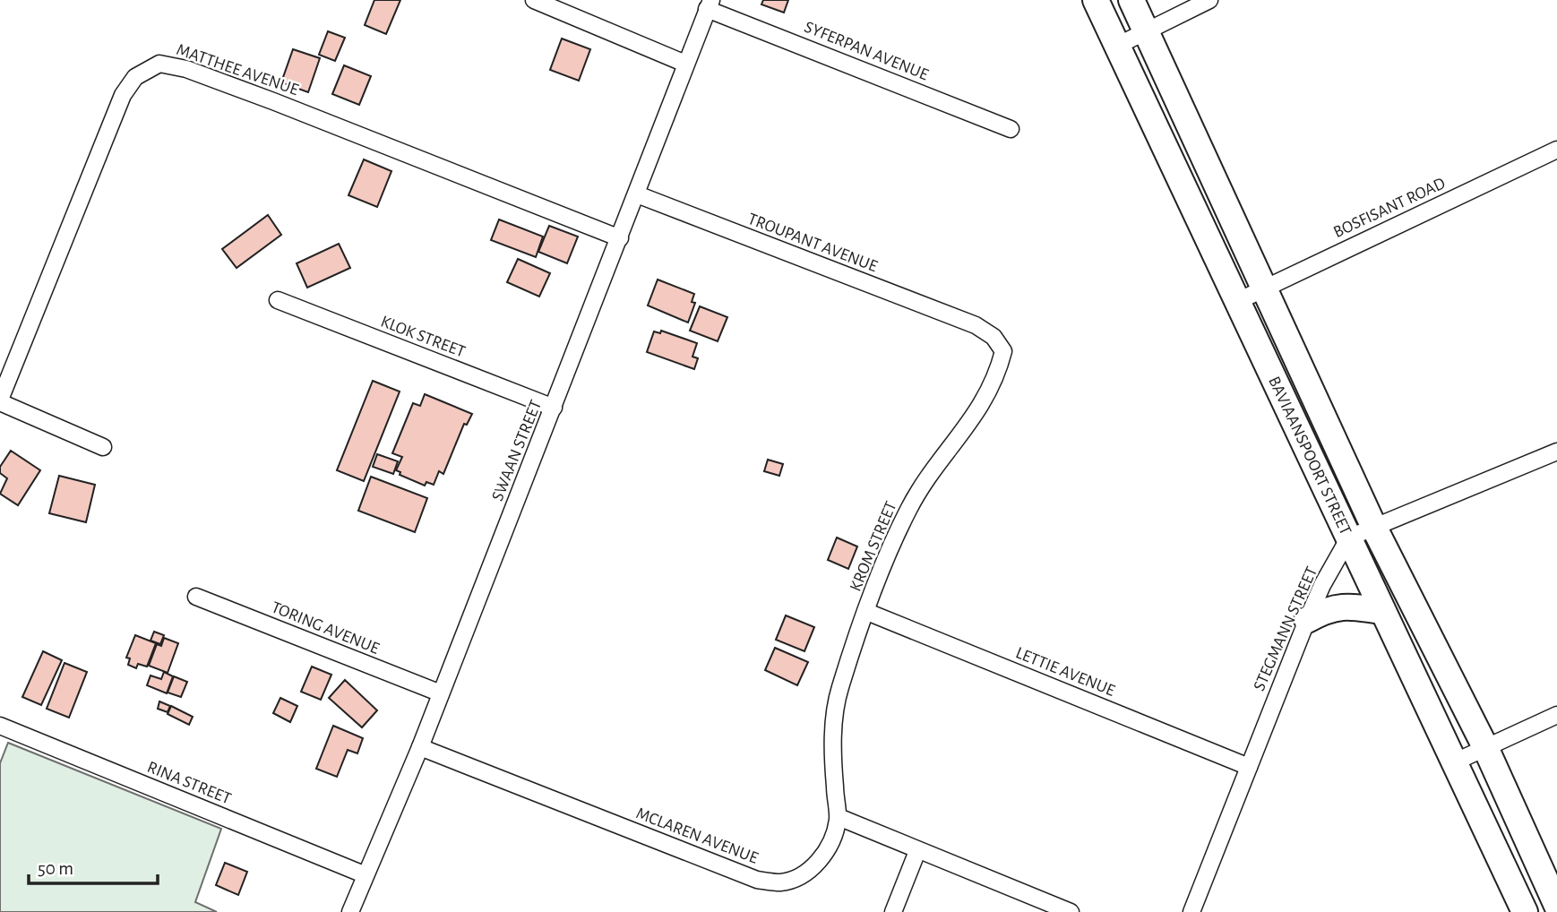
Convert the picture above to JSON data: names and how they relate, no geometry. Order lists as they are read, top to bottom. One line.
{"streets":{"main road":["BAVIAANSPOORT STREET"],"street":["SYFERPAN AVENUE","MATTHEE AVENUE","BOSFISANT ROAD","TROUPANT AVENUE","KLOK STREET","SWAAN STREET","KROM STREET","TORING AVENUE","STEGMANN STREET","LETTIE AVENUE","RINA STREET","MCLAREN AVENUE"]},"crossings":[["SYFERPAN AVENUE","SWAAN STREET"],["MATTHEE AVENUE","SWAAN STREET"],["BOSFISANT ROAD","BAVIAANSPOORT STREET"],["TROUPANT AVENUE","SWAAN STREET"],["TROUPANT AVENUE","KROM STREET"],["KLOK STREET","SWAAN STREET"],["SWAAN STREET","TORING AVENUE"],["SWAAN STREET","RINA STREET"],["SWAAN STREET","MCLAREN AVENUE"],["BAVIAANSPOORT STREET","STEGMANN STREET"],["KROM STREET","LETTIE AVENUE"],["KROM STREET","MCLAREN AVENUE"],["STEGMANN STREET","LETTIE AVENUE"]],"scale_bar":"50 m"}
